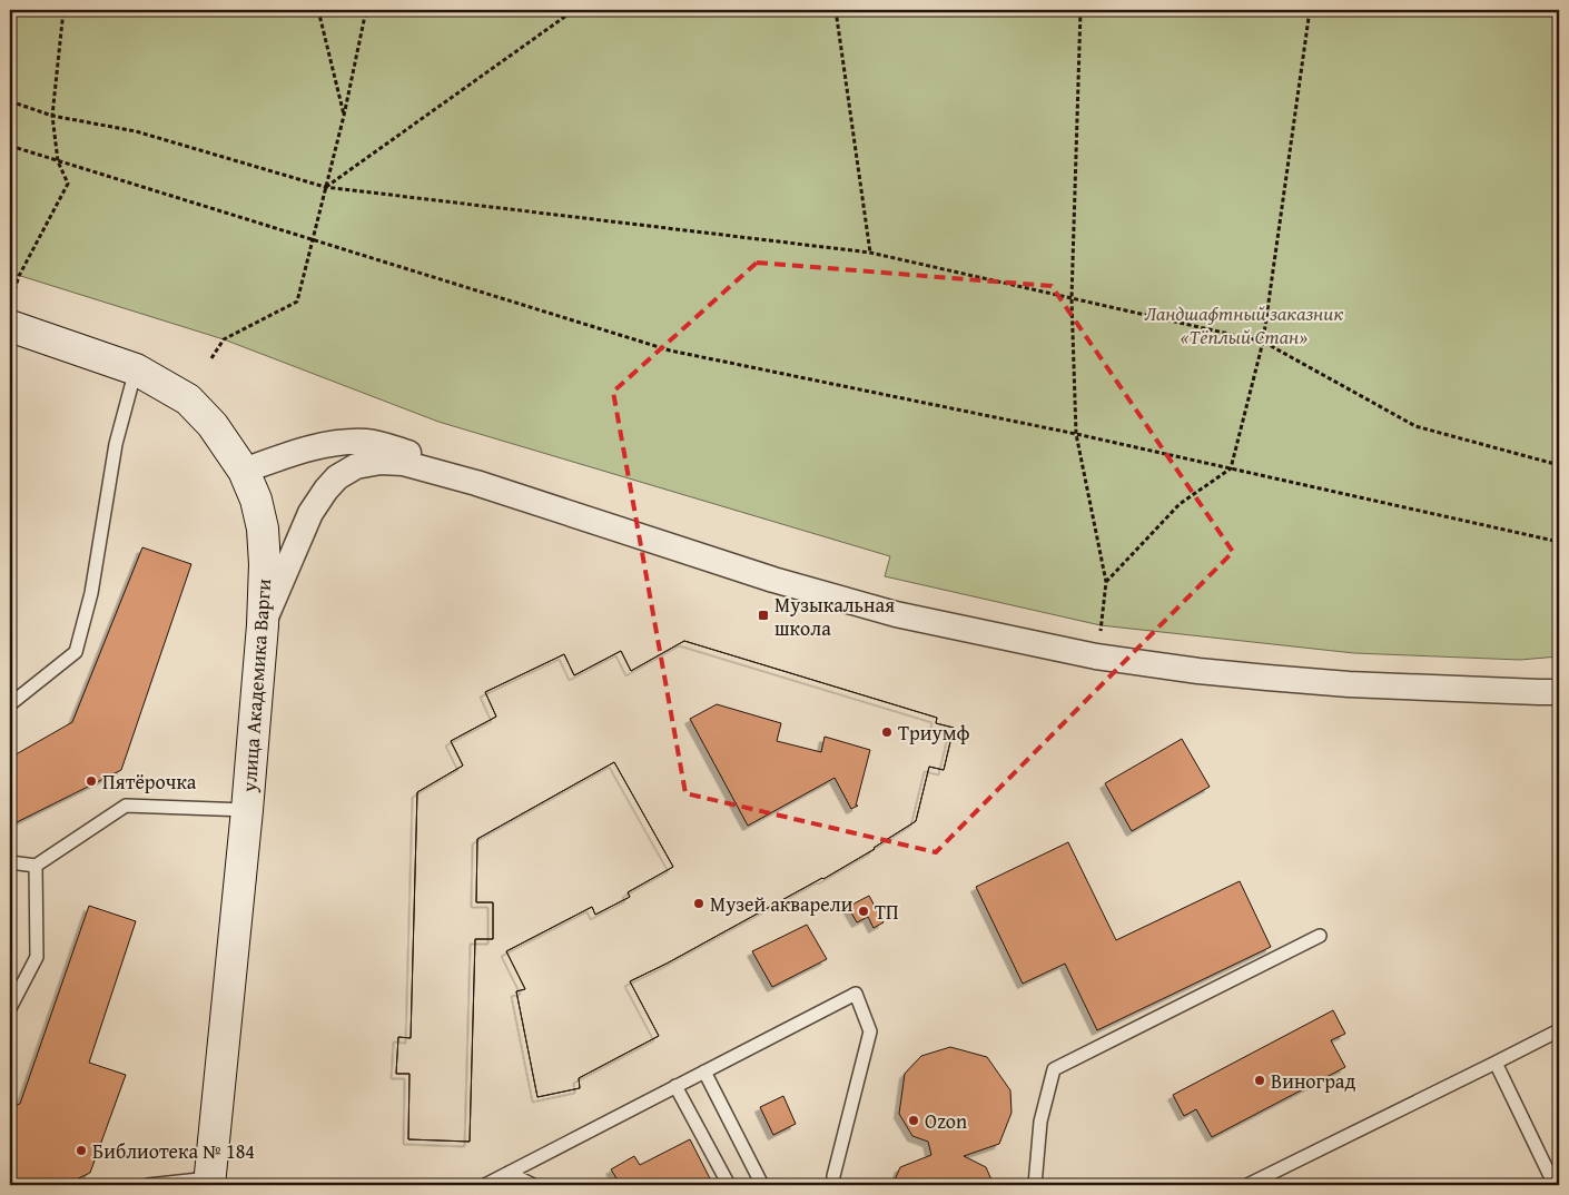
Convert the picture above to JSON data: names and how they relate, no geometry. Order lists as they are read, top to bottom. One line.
{"streets":{"street":["улица Академика Варги"]},"parks":["Ландшафтный заказник «Тёплый Стан»"],"places":{"transit":["Музыкальная школа"],"other":["Триумф","Пятёрочка","Музей акварели","ТП","Виноград","Ozon","Библиотека № 184"]}}
